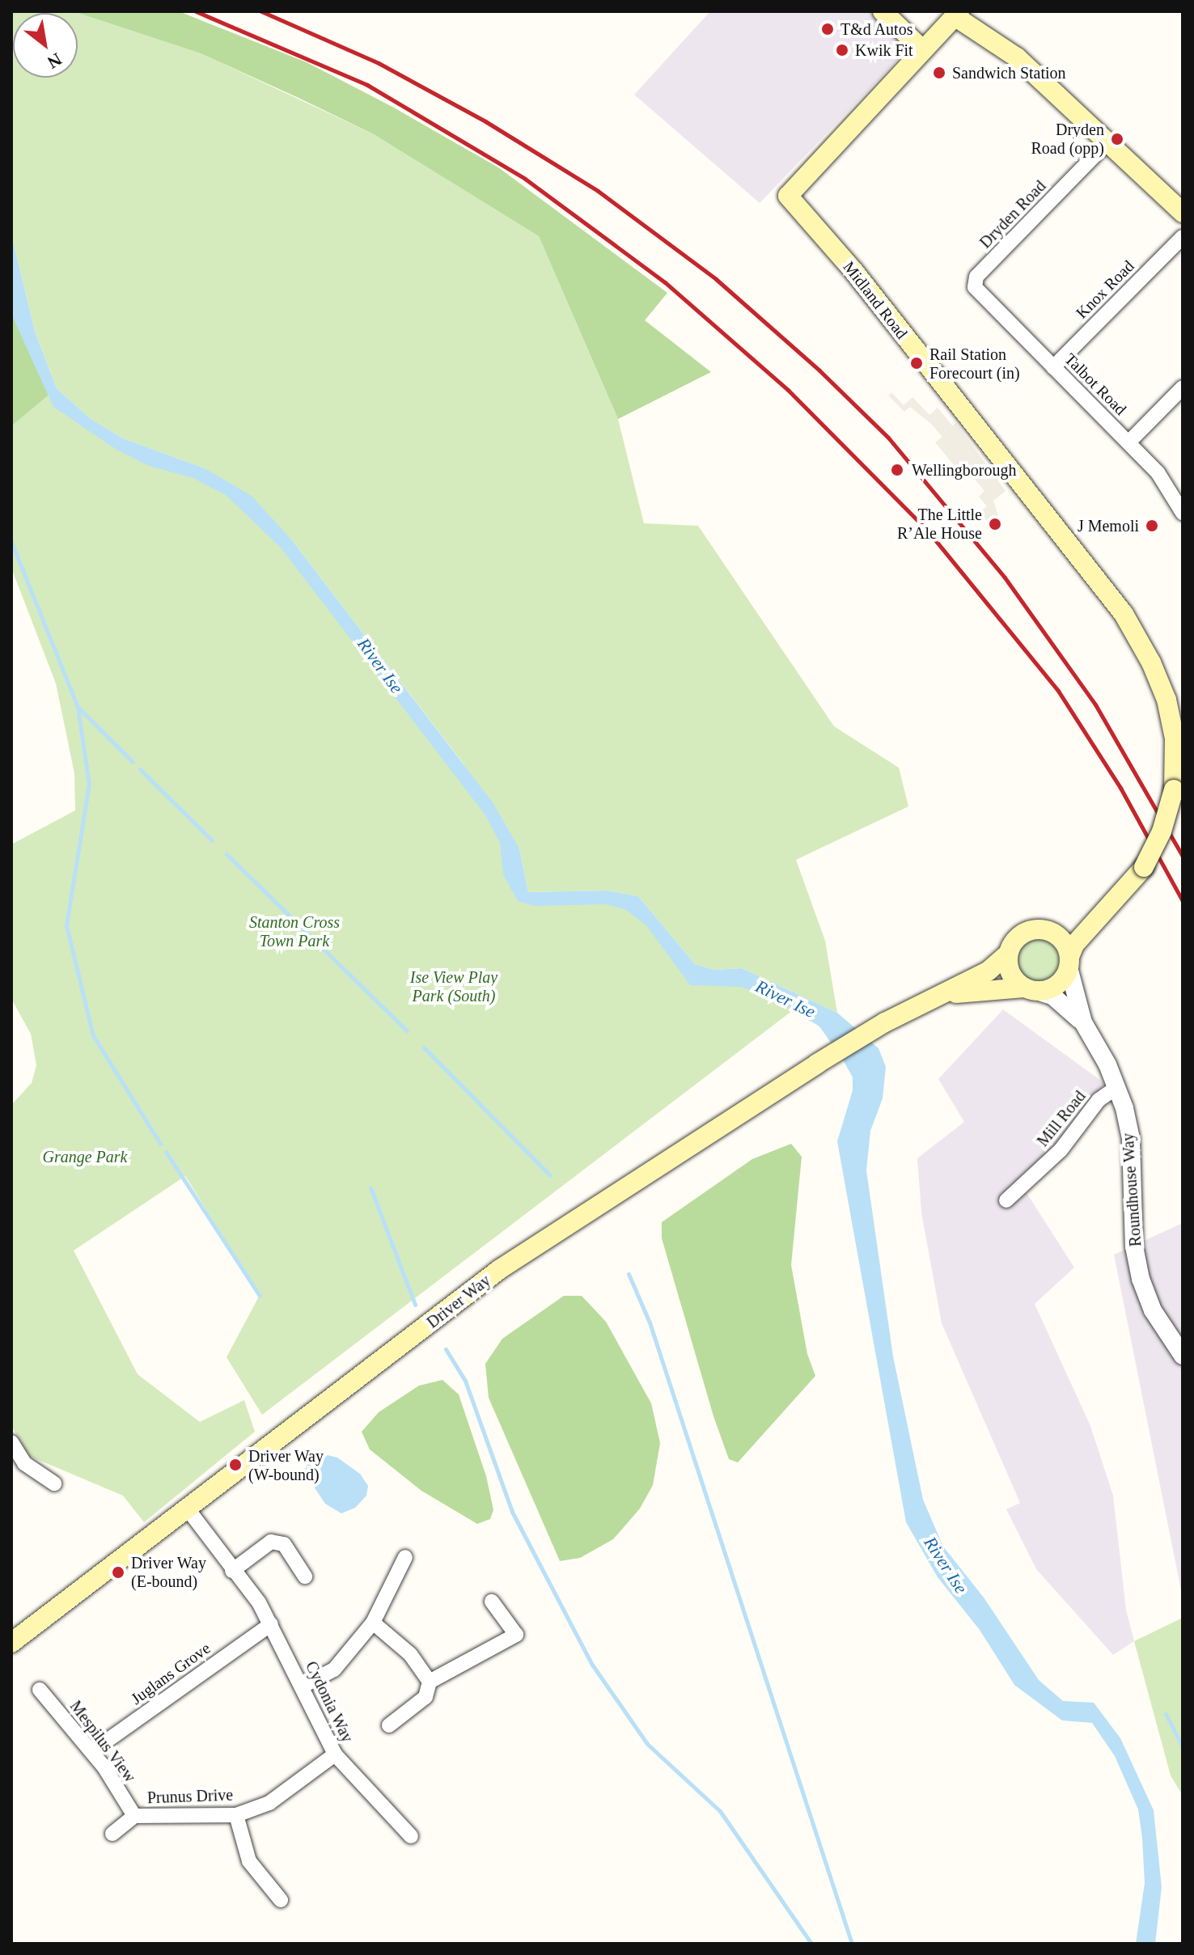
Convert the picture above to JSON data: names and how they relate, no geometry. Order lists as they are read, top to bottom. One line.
{"streets":{"main road":["Midland Road","Driver Way"],"street":["Dryden Road","Knox Road","Talbot Road","Mill Road","Roundhouse Way","Juglans Grove","Cydonia Way","Mespilus View","Prunus Drive"]},"crossings":[["Dryden Road","Talbot Road"],["Knox Road","Talbot Road"],["Midland Road","Roundhouse Way"],["Midland Road","Driver Way"],["Mill Road","Roundhouse Way"],["Roundhouse Way","Driver Way"],["Driver Way","Cydonia Way"],["Juglans Grove","Cydonia Way"],["Juglans Grove","Mespilus View"],["Cydonia Way","Prunus Drive"],["Mespilus View","Prunus Drive"]],"water":["River Ise"],"parks":["Stanton Cross Town Park","Ise View Play Park (South)","Grange Park"],"places":["T&d Autos","Kwik Fit","Sandwich Station","Dryden Road (opp)","Rail Station Forecourt (in)","Wellingborough","The Little R’Ale House","J Memoli","Driver Way (W-bound)","Driver Way (E-bound)"],"north":"bottom right"}
